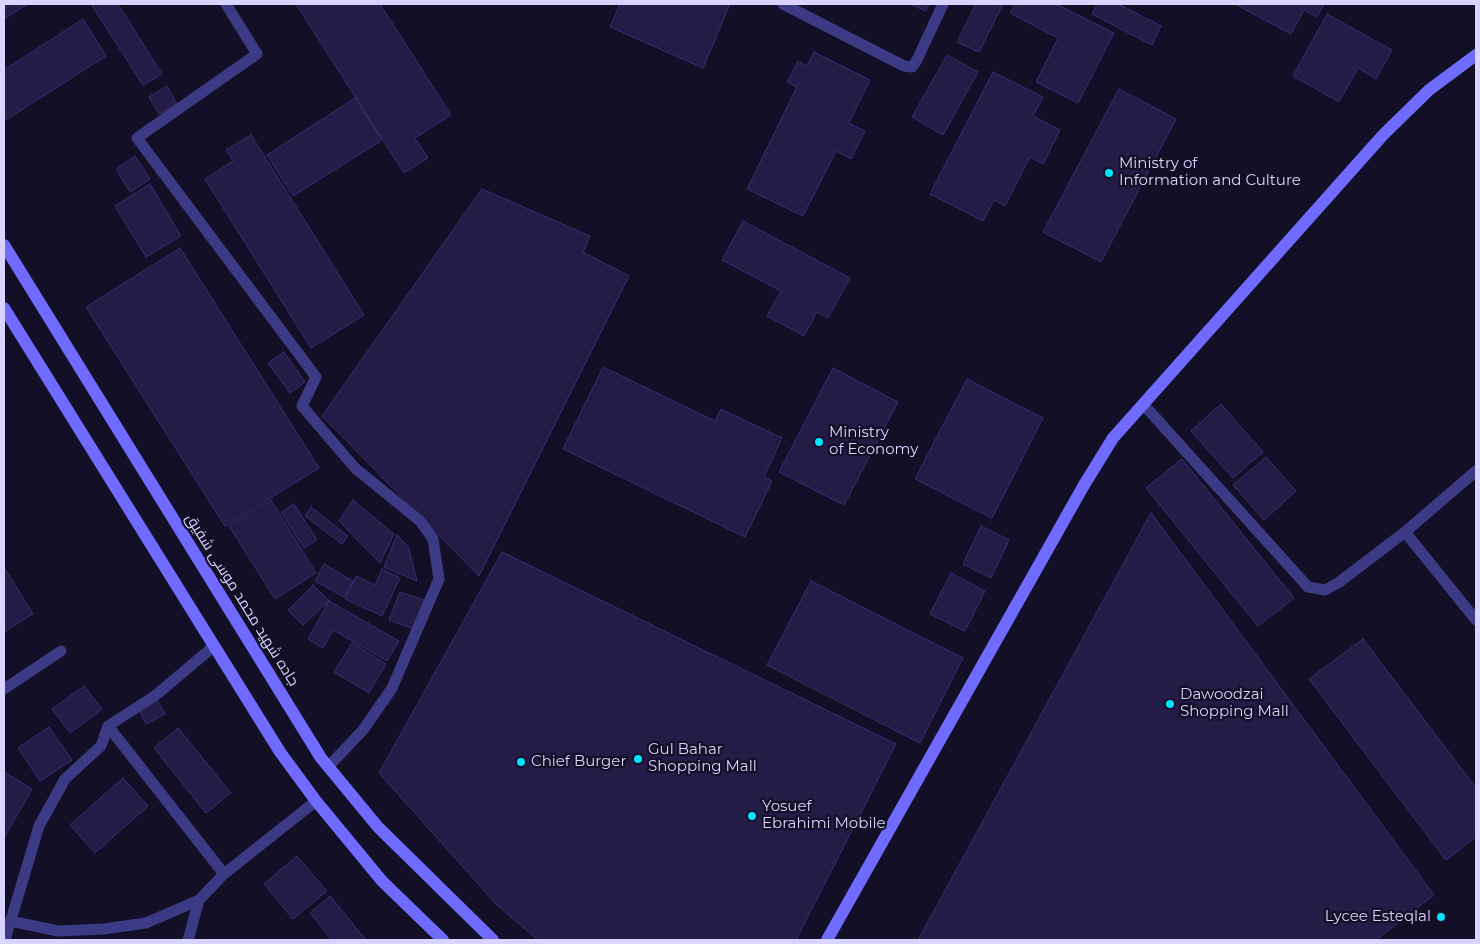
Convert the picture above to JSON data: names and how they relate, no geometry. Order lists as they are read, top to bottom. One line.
{"streets":{"main road":["جاده شهید محمد موسی شفیق"]},"places":["Ministry of Information and Culture","Ministry of Economy","Dawoodzai Shopping Mall","Gul Bahar Shopping Mall","Chief Burger","Yosuef Ebrahimi Mobile","Lycee Esteqlal"]}
